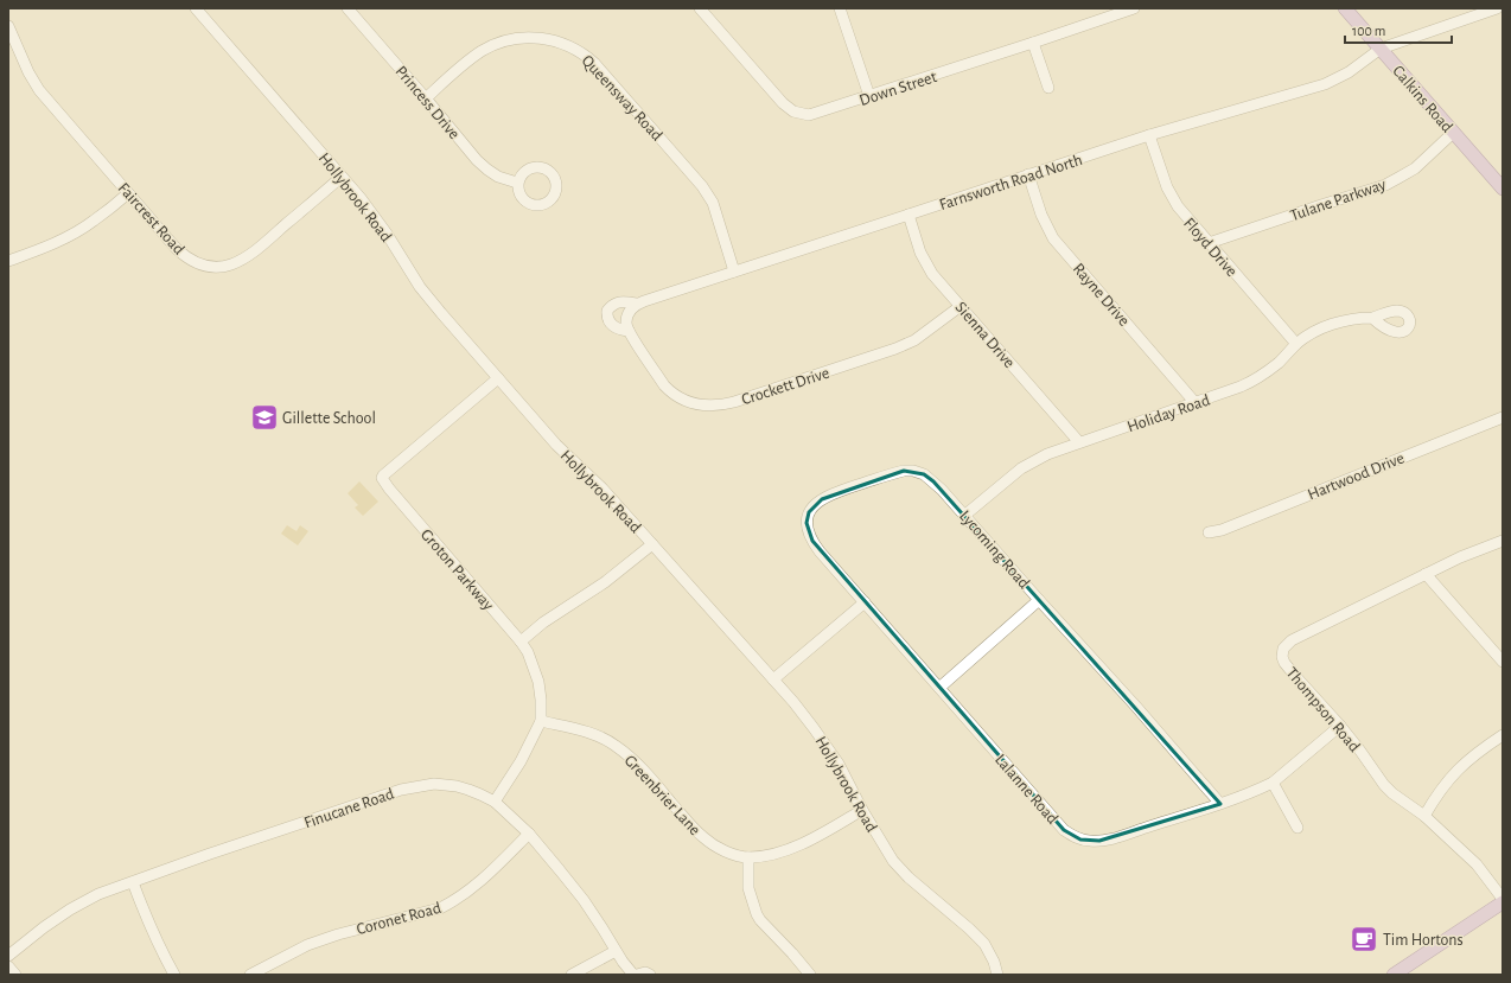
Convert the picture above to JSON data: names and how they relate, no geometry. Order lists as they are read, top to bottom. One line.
{"streets":{"main road":["Calkins Road"],"street":["Down Street","Queensway Road","Princess Drive","Farnsworth Road North","Hollybrook Road","Tulane Parkway","Faircrest Road","Floyd Drive","Rayne Drive","Sienna Drive","Crockett Drive","Holiday Road","Hartwood Drive","Lycoming Road","Groton Parkway","Thompson Road","Lalanne Road","Greenbrier Lane","Finucane Road","Coronet Road"]},"crossings":[["Queensway Road","Princess Drive"],["Queensway Road","Farnsworth Road North"],["Calkins Road","Farnsworth Road North"],["Calkins Road","Tulane Parkway"],["Farnsworth Road North","Floyd Drive"],["Farnsworth Road North","Rayne Drive"],["Farnsworth Road North","Sienna Drive"],["Hollybrook Road","Faircrest Road"],["Hollybrook Road","Groton Parkway"],["Hollybrook Road","Greenbrier Lane"],["Tulane Parkway","Floyd Drive"],["Floyd Drive","Holiday Road"],["Rayne Drive","Holiday Road"],["Sienna Drive","Crockett Drive"],["Sienna Drive","Holiday Road"],["Holiday Road","Lycoming Road"],["Lycoming Road","Lalanne Road"],["Groton Parkway","Greenbrier Lane"],["Groton Parkway","Finucane Road"],["Thompson Road","Lalanne Road"],["Finucane Road","Coronet Road"]],"places":{"school or university":["Gillette School"],"cafe":["Tim Hortons"]},"scale_bar":"100 m"}
